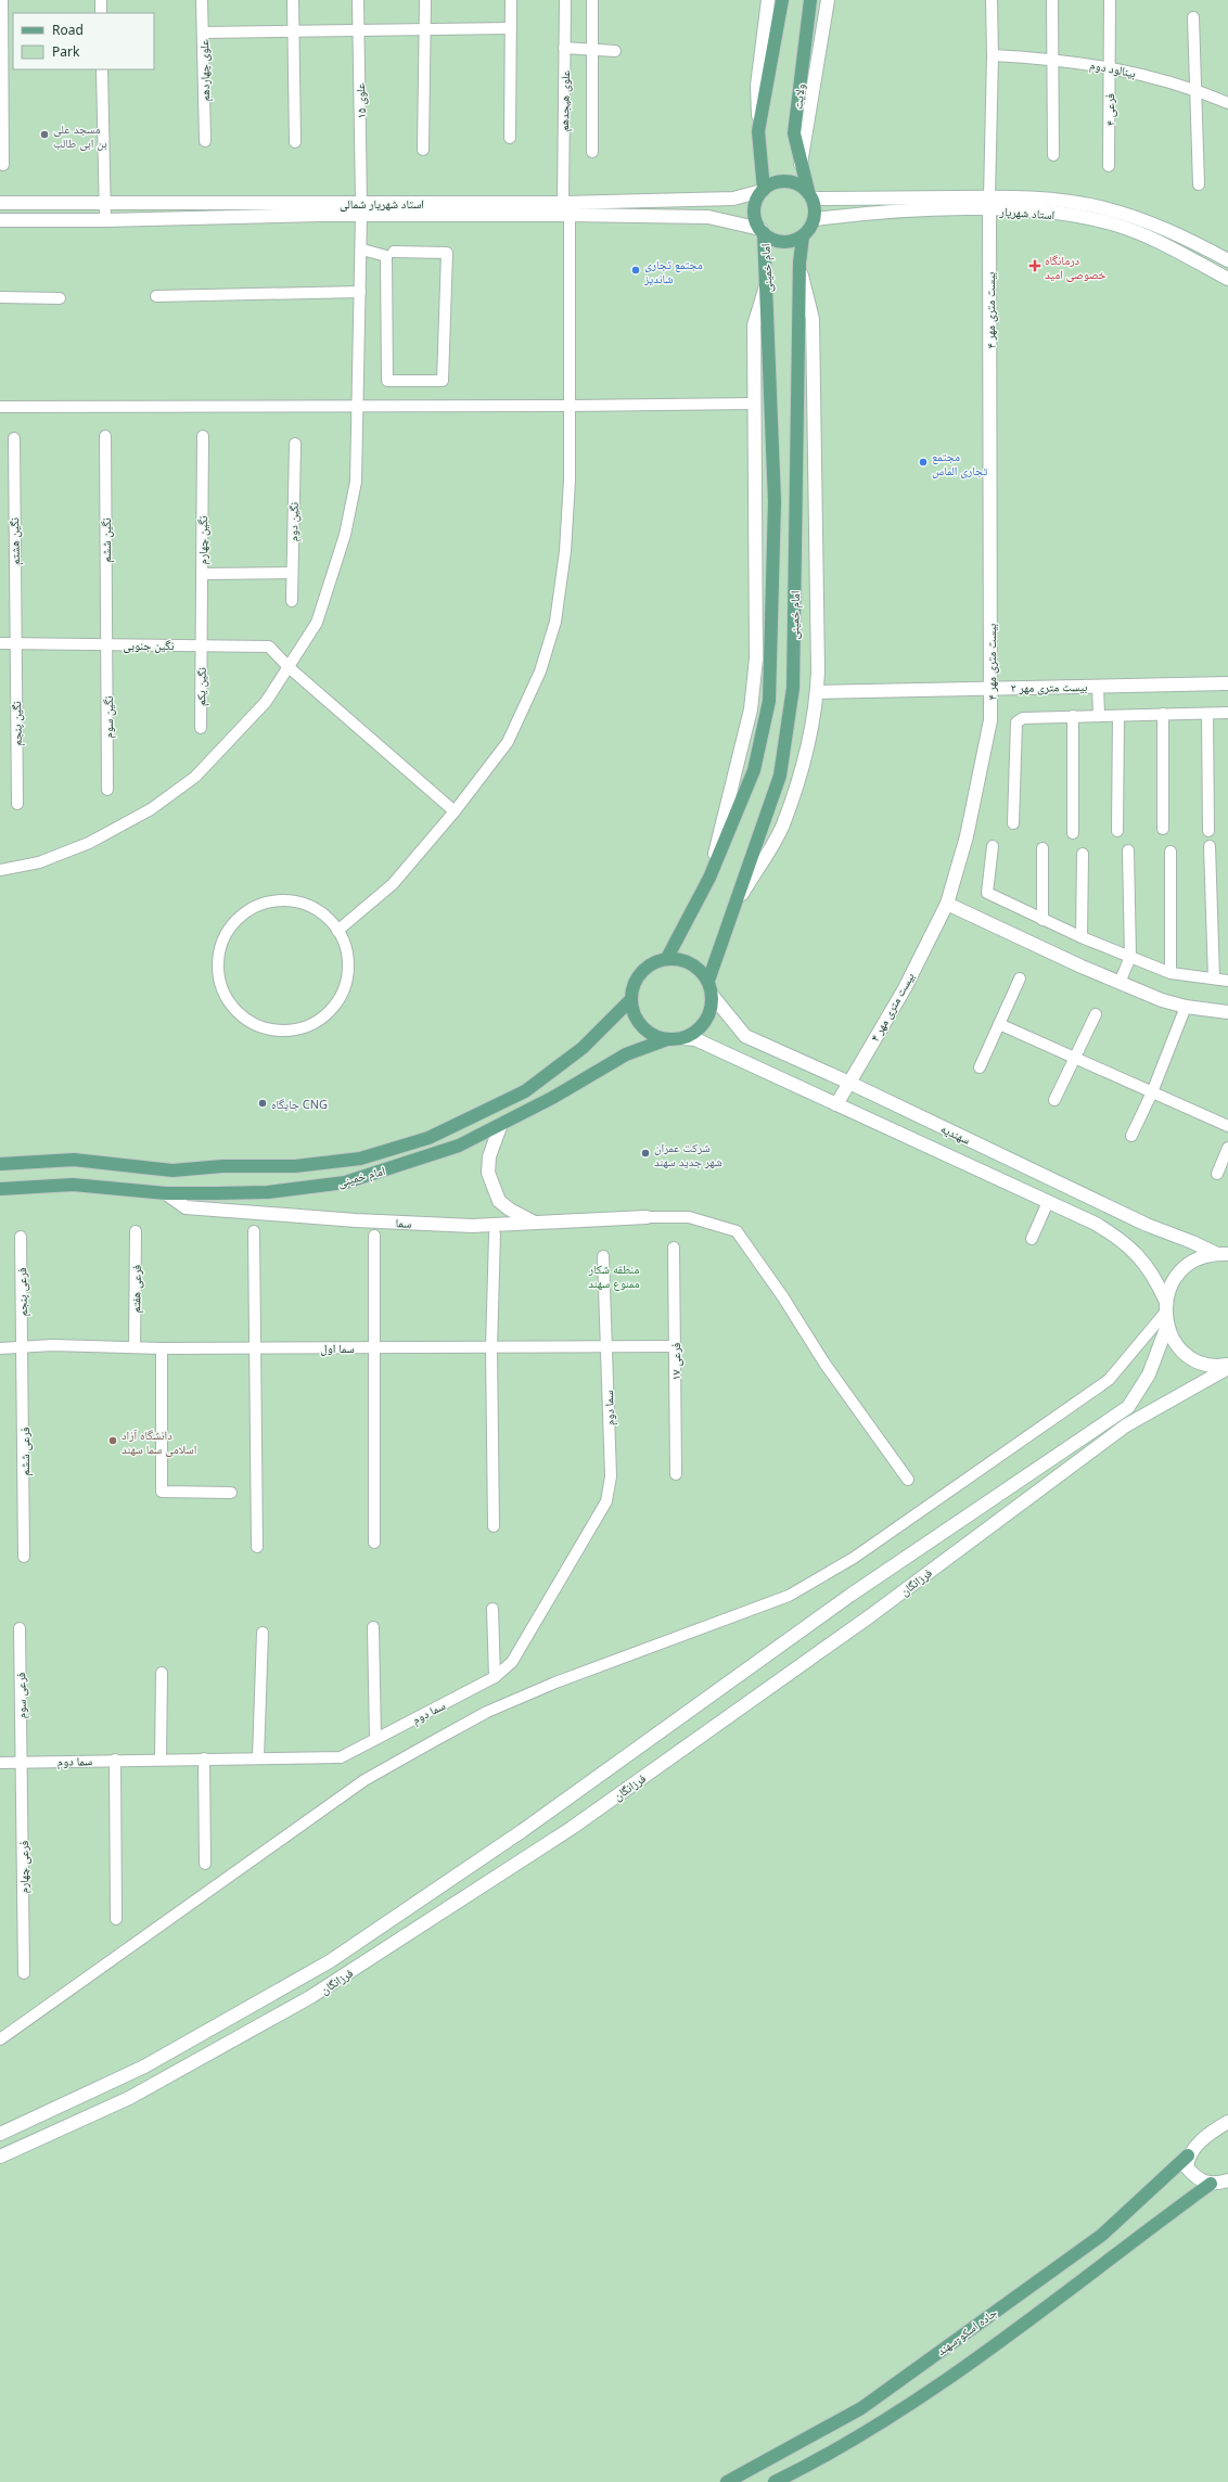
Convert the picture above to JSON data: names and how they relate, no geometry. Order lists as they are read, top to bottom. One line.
{"streets":{"main road":["ولایت","استاد شهریار شمالی","استاد شهریار","امام خمینی","بیست متری مهر ۴","بیست متری مهر ۲","سهندیه","سما","فرزانگان","جاده اسکو-سهند"],"street":["بینالود دوم","علوی چهاردهم","علوی ۱۵","علوی هیجدهم","فرعی ۴","نگین دوم","نگین ششم","نگین چهارم","نگین هشتم","نگین جنوبی","نگین یکم","نگین سوم","نگین پنجم","فرعی هفتم","فرعی پنجم","سما اول","فرعی ۱۷","سما دوم","فرعی ششم","فرعی سوم","فرعی چهارم"]},"crossings":[["بینالود دوم","فرعی ۴"],["ولایت","استاد شهریار شمالی"],["ولایت","استاد شهریار"],["ولایت","امام خمینی"],["علوی ۱۵","استاد شهریار شمالی"],["علوی ۱۵","نگین جنوبی"],["علوی هیجدهم","استاد شهریار شمالی"],["استاد شهریار شمالی","استاد شهریار"],["استاد شهریار شمالی","امام خمینی"],["استاد شهریار","امام خمینی"],["استاد شهریار","بیست متری مهر ۴"],["امام خمینی","سهندیه"],["امام خمینی","سما"],["بیست متری مهر ۴","بیست متری مهر ۲"],["بیست متری مهر ۴","سهندیه"],["نگین ششم","نگین جنوبی"],["نگین ششم","نگین سوم"],["نگین چهارم","نگین جنوبی"],["نگین چهارم","نگین یکم"],["نگین هشتم","نگین جنوبی"],["نگین هشتم","نگین پنجم"],["نگین جنوبی","نگین یکم"],["نگین جنوبی","نگین سوم"],["نگین جنوبی","نگین پنجم"],["سهندیه","فرزانگان"],["فرعی هفتم","سما اول"],["فرعی پنجم","سما اول"],["فرعی پنجم","فرعی ششم"],["سما اول","فرعی ۱۷"],["سما اول","سما دوم"],["سما اول","فرعی ششم"],["سما دوم","فرعی سوم"],["سما دوم","فرعی چهارم"],["فرعی سوم","فرعی چهارم"]],"parks":["منطقه شکار ممنوع سهند"],"places":{"other":["مسجد علی بن ابی طالب","مجتمع تجاری شاندیز","مجتمع تجاری الماس","جایگاه CNG","شرکت عمران شهر جدید سهند","دانشگاه آزاد اسلامی سما سهند"],"health":["درمانگاه خصوصی امید"]},"legend":["Road","Park"]}
